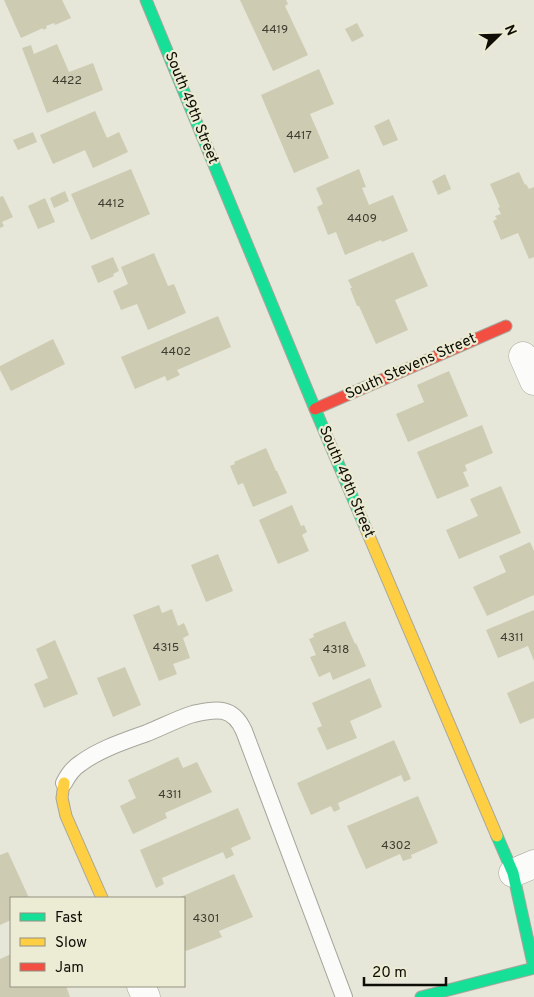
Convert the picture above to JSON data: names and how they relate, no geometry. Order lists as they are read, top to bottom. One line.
{"streets":{"street":["South 49th Street","South Stevens Street"]},"crossings":[["South 49th Street","South Stevens Street"]],"house_numbers":["4419","4422","4417","4412","4409","4402","4311","4315","4318","4311","4302","4301"],"legend":["Fast","Slow","Jam"],"scale_bar":"20 m","north":"top right"}
